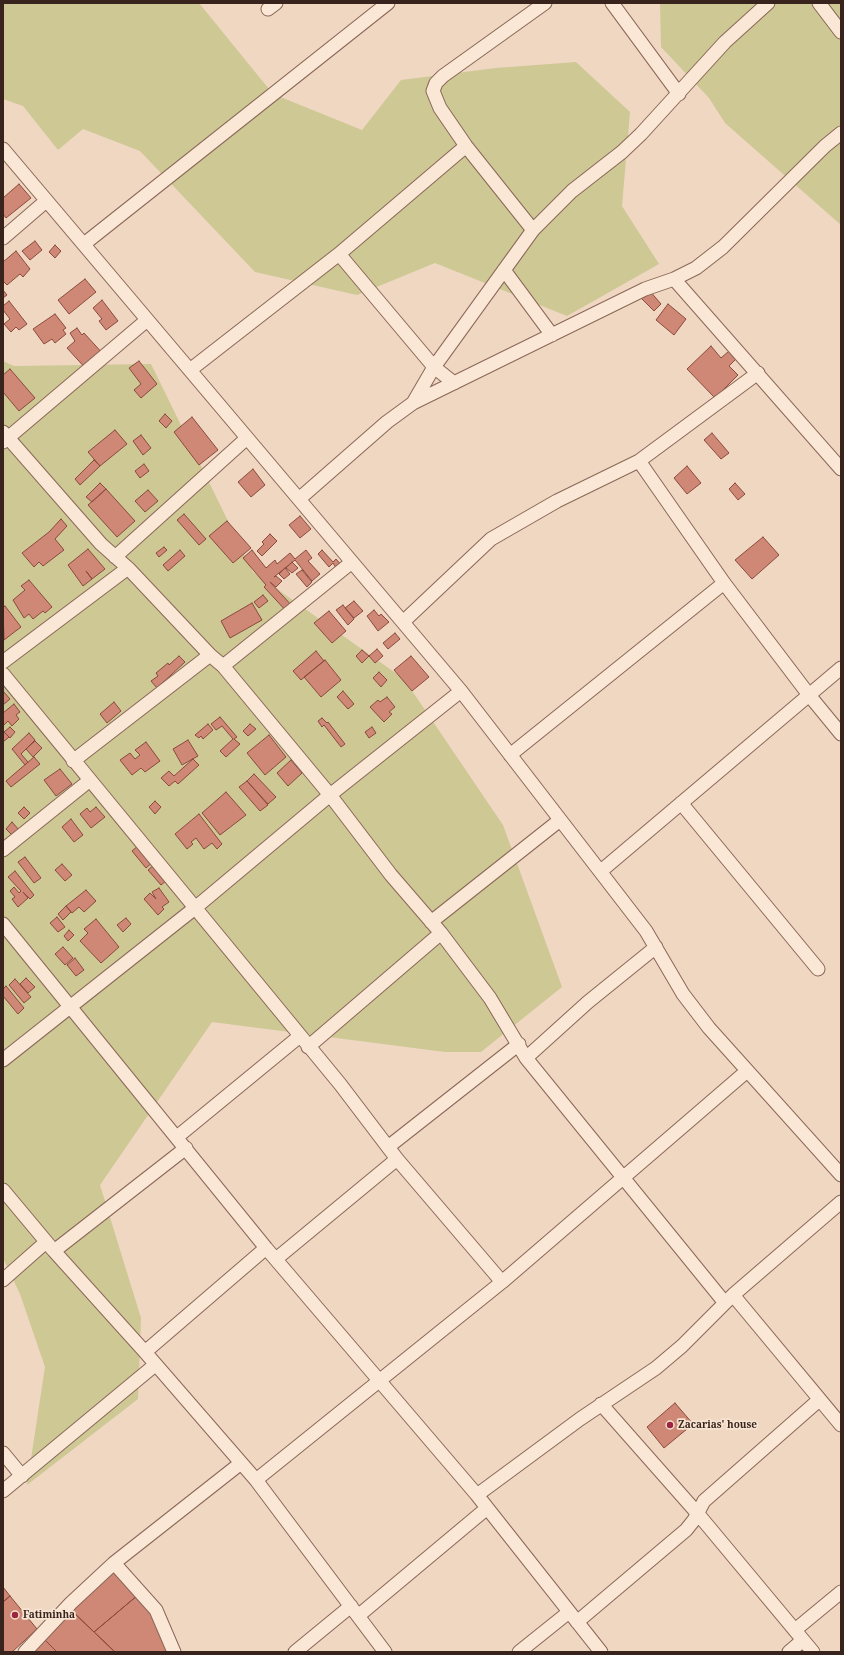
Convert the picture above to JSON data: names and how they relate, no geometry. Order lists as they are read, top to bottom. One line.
{"places":["Zacarias' house","Fatiminha"]}
